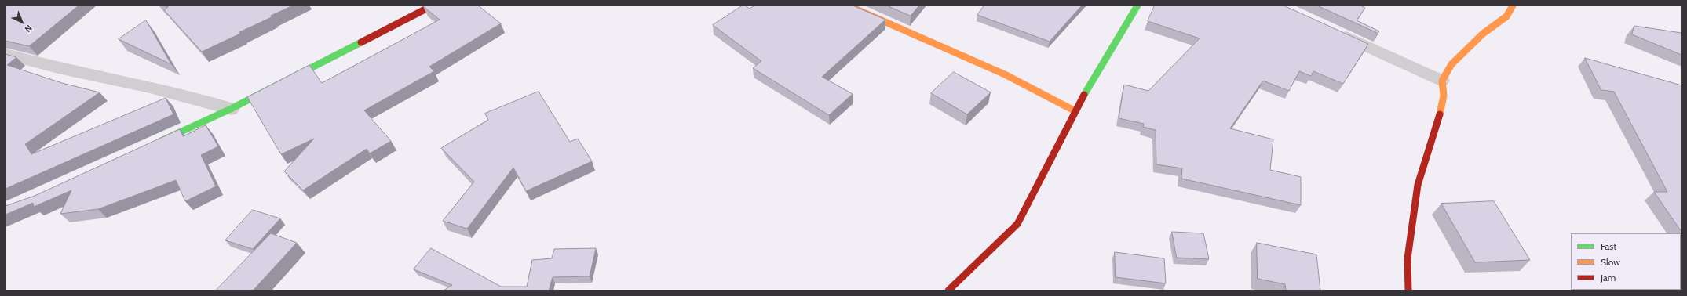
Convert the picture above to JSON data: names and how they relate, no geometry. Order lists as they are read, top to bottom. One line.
{"legend":["Fast","Slow","Jam"],"north":"bottom right"}
